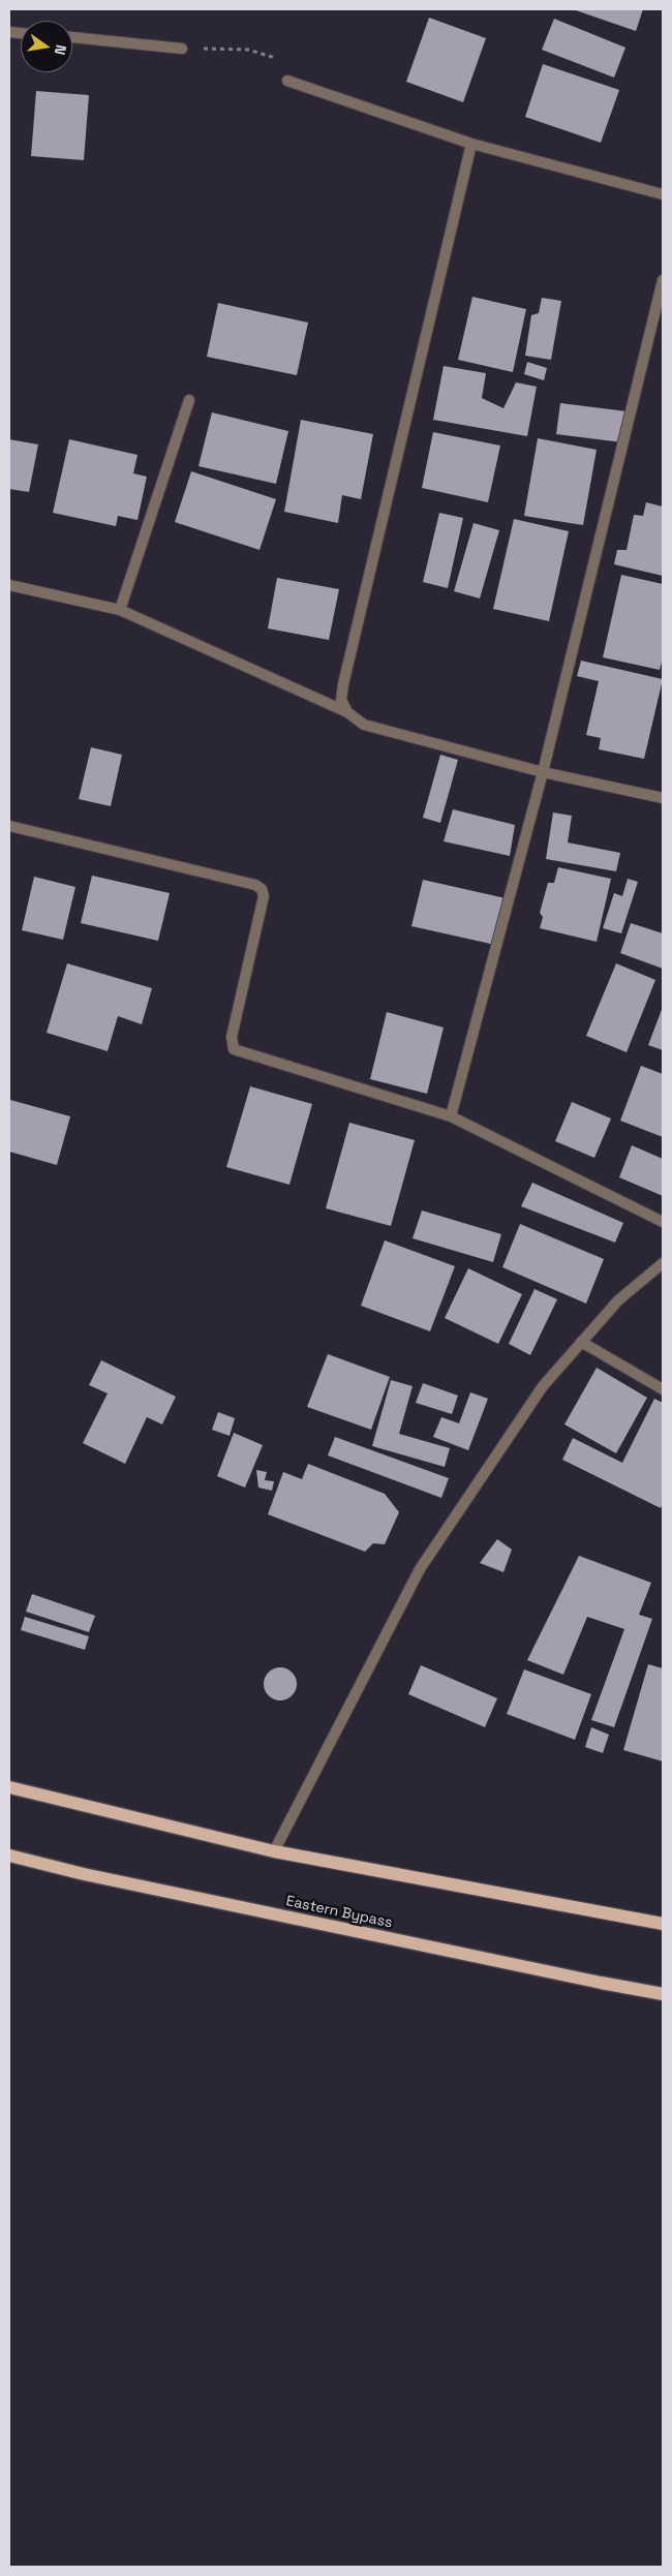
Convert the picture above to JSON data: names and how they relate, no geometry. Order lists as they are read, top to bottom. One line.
{"streets":{"main road":["Eastern Bypass"]},"north":"right"}
